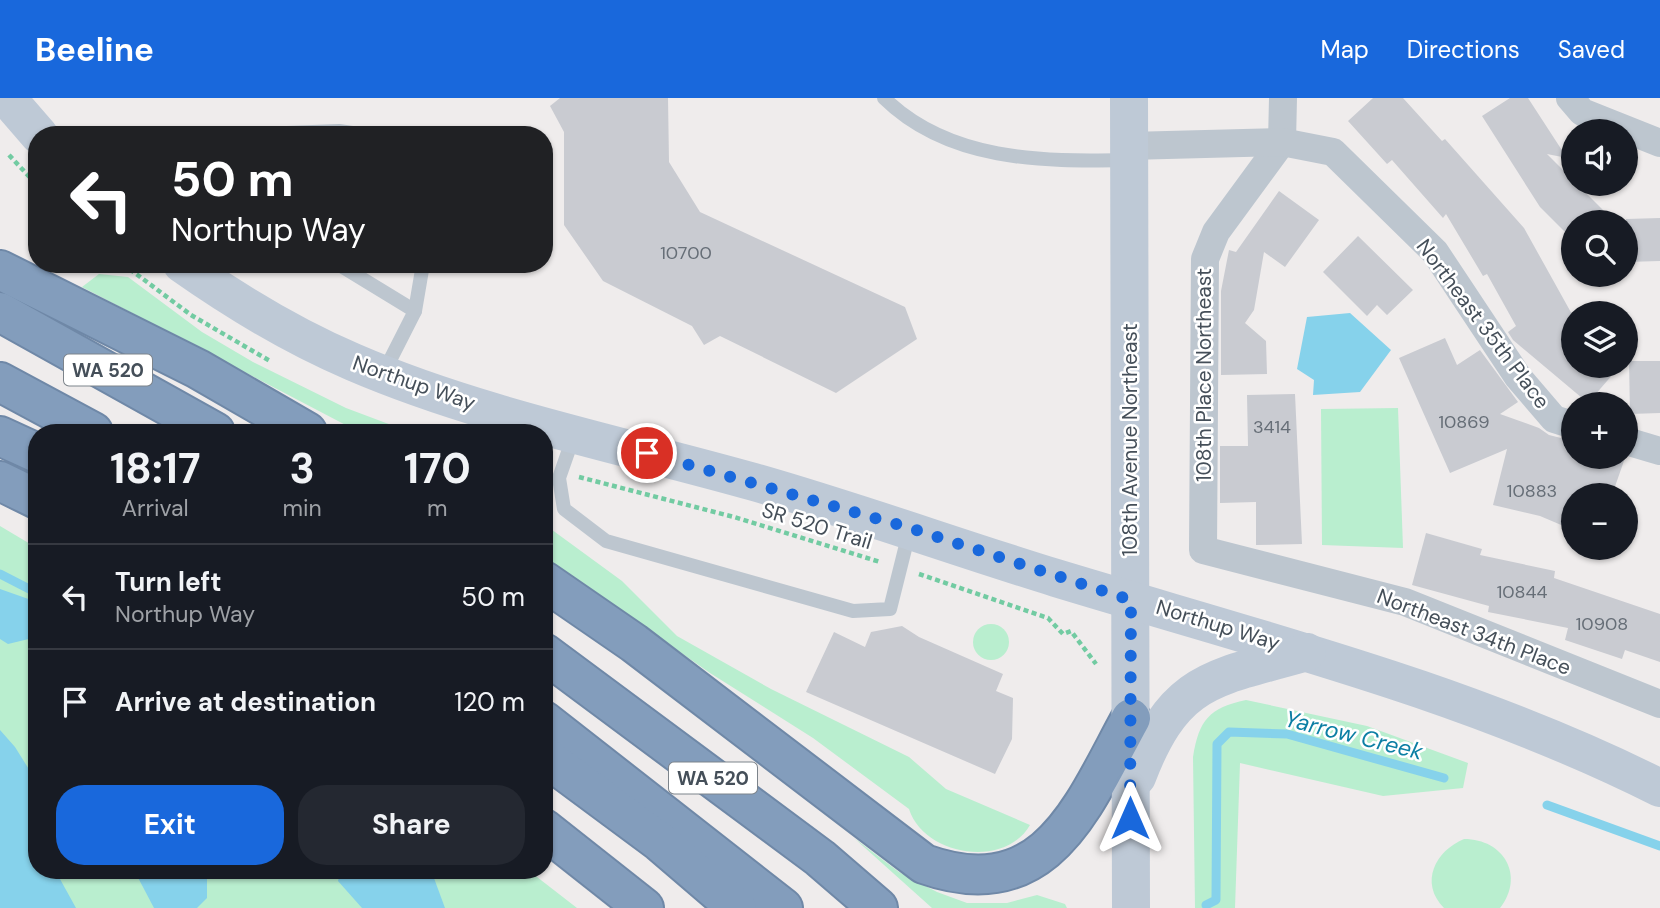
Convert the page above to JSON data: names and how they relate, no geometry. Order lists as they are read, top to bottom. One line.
{"streets":{"highway":["WA 520"],"main road":["Northup Way","108th Avenue Northeast"],"street":["Northeast 35th Place","108th Place Northeast","Northeast 34th Place"],"path":["SR 520 Trail"]},"crossings":[["Northeast 35th Place","108th Place Northeast"],["Northeast 35th Place","108th Avenue Northeast"],["108th Place Northeast","Northeast 34th Place"],["Northup Way","108th Avenue Northeast"]],"water":["Yarrow Creek"],"house_numbers":["10700","10869","3414","10883","10844","10908"],"page":{"header":"Beeline","nav":["Map","Directions","Saved"],"map_buttons":["+","−"],"turn":["50 m","Northup Way"],"eta":["18:17","Arrival","3","min","170","m"],"list":[{"name":"Turn left","note":"Northup Way","value":"50 m"},{"name":"Arrive at destination","value":"120 m"}],"buttons":["Exit","Share"]}}
